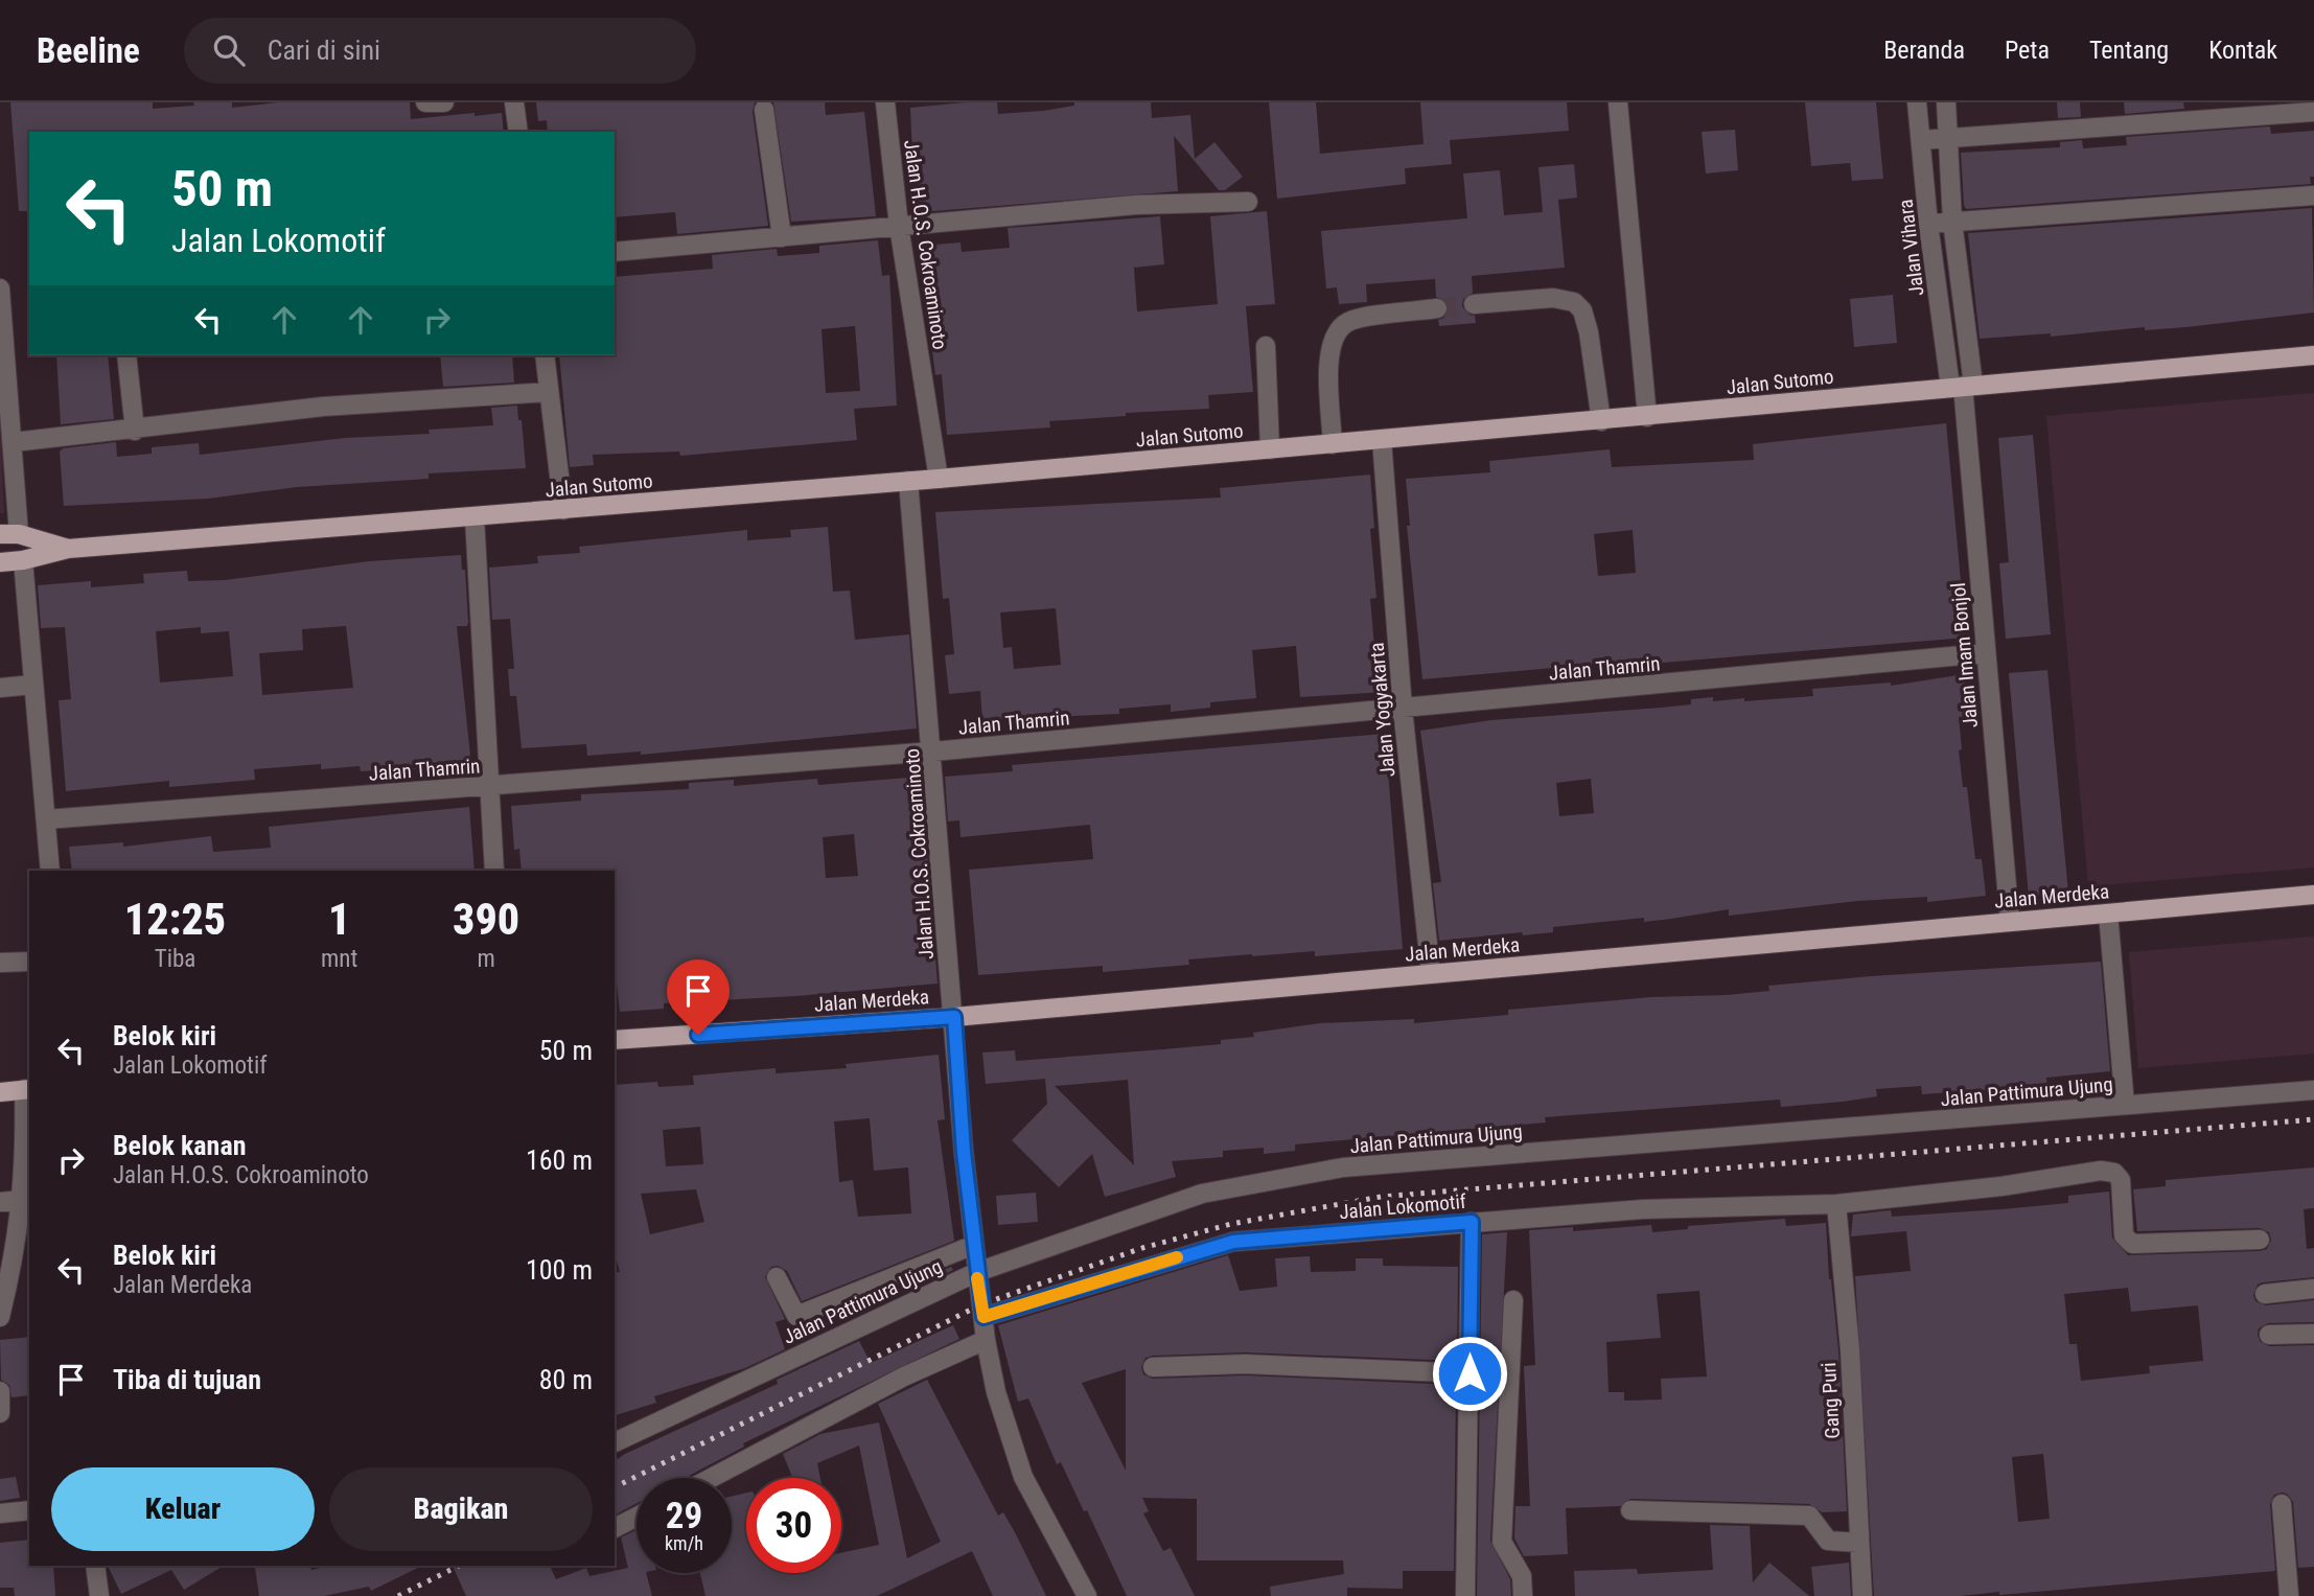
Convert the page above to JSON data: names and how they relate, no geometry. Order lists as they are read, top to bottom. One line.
{"streets":{"main road":["Jalan Sutomo","Jalan Merdeka"],"street":["Jalan H.O.S. Cokroaminoto","Jalan Vihara","Jalan Imam Bonjol","Jalan Thamrin","Jalan Yogyakarta","Jalan Pattimura Ujung","Jalan Lokomotif","Gang Puri"]},"crossings":[["Jalan H.O.S. Cokroaminoto","Jalan Sutomo"],["Jalan H.O.S. Cokroaminoto","Jalan Thamrin"],["Jalan H.O.S. Cokroaminoto","Jalan Merdeka"],["Jalan H.O.S. Cokroaminoto","Jalan Pattimura Ujung"],["Jalan H.O.S. Cokroaminoto","Jalan Lokomotif"],["Jalan Vihara","Jalan Sutomo"],["Jalan Vihara","Jalan Imam Bonjol"],["Jalan Sutomo","Jalan Imam Bonjol"],["Jalan Sutomo","Jalan Yogyakarta"],["Jalan Imam Bonjol","Jalan Thamrin"],["Jalan Imam Bonjol","Jalan Merdeka"],["Jalan Thamrin","Jalan Yogyakarta"],["Jalan Yogyakarta","Jalan Merdeka"],["Jalan Lokomotif","Gang Puri"]],"page":{"header":"Beeline","search":"Cari di sini","nav":["Beranda","Peta","Tentang","Kontak"],"turn":["50 m","Jalan Lokomotif"],"eta":["12:25","Tiba","1","mnt","390","m"],"list":[{"name":"Belok kiri","note":"Jalan Lokomotif","value":"50 m"},{"name":"Belok kanan","note":"Jalan H.O.S. Cokroaminoto","value":"160 m"},{"name":"Belok kiri","note":"Jalan Merdeka","value":"100 m"},{"name":"Tiba di tujuan","value":"80 m"}],"buttons":["Keluar","Bagikan"],"speed":"29 km/h","limit":"30"}}
